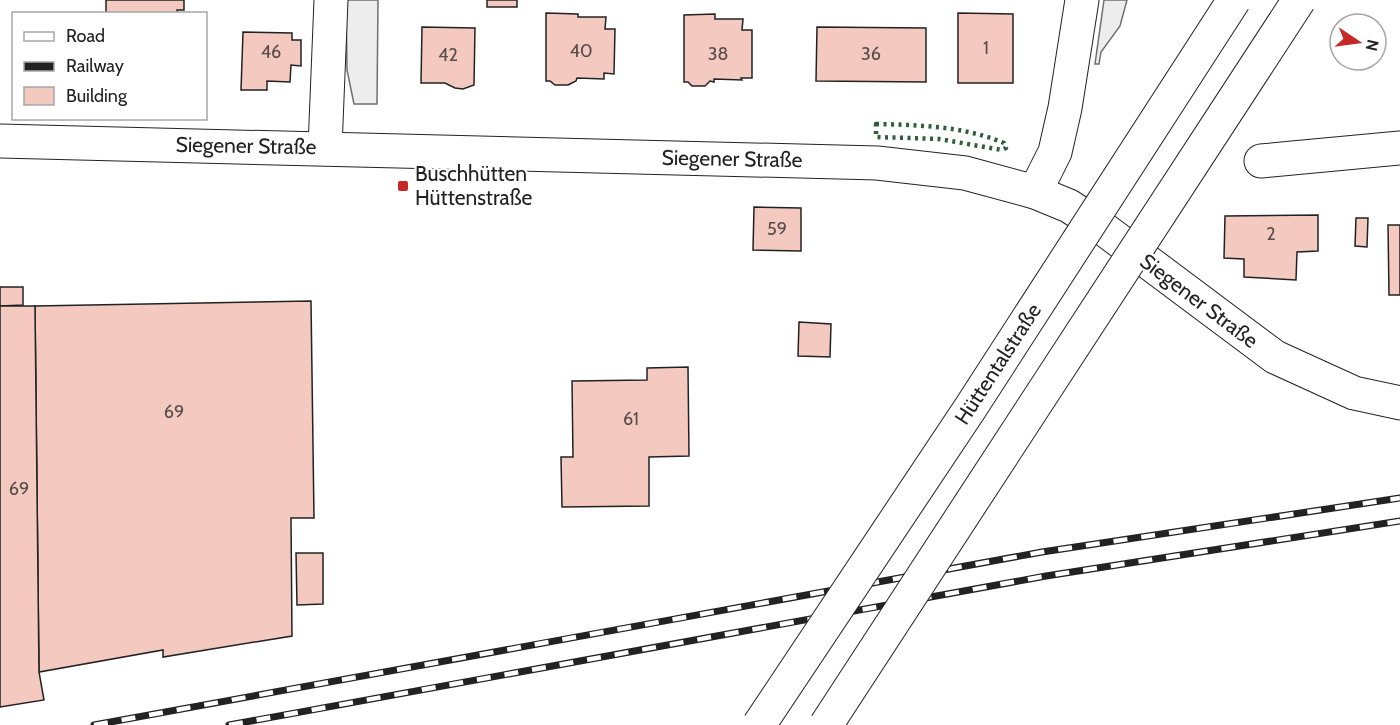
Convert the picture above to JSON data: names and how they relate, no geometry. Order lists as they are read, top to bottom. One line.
{"streets":{"main road":["Siegener Straße","Hüttentalstraße"]},"places":{"transit":["Buschhütten Hüttenstraße"]},"house_numbers":["1","40","46","38","36","42","59","2","69","61","69"],"legend":["Road","Railway","Building"],"north":"right"}
